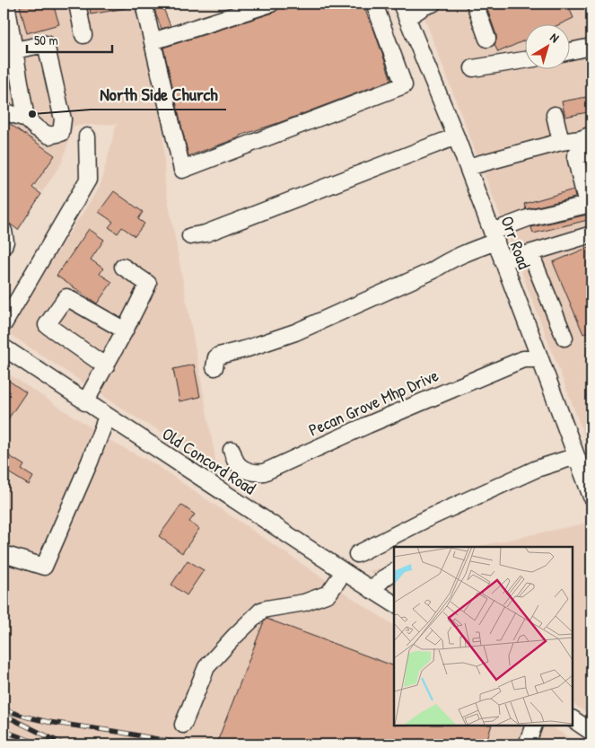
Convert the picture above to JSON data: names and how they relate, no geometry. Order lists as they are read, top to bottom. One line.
{"streets":{"street":["Orr Road","Pecan Grove Mhp Drive","Old Concord Road"]},"crossings":[["Orr Road","Pecan Grove Mhp Drive"]],"places":["North Side Church"],"scale_bar":"50 m","north":"top right"}
